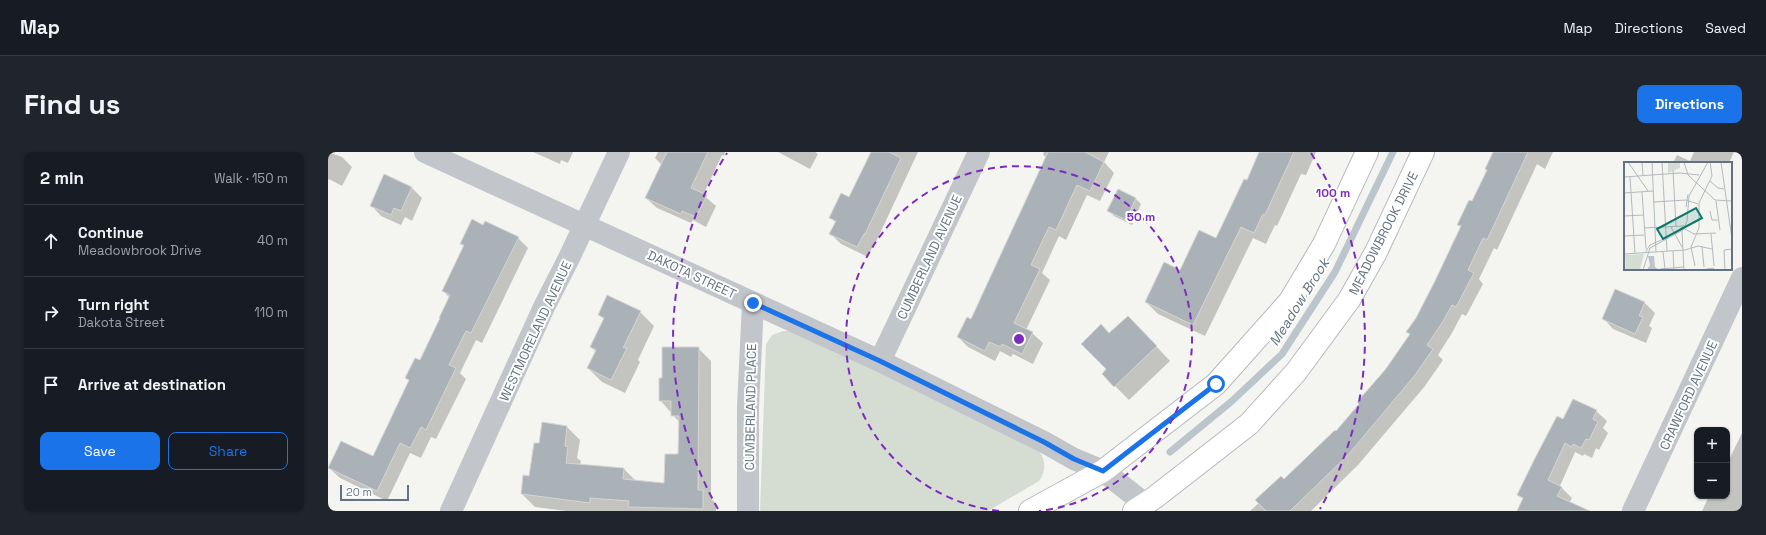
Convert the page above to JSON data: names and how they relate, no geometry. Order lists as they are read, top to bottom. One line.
{"streets":{"street":["MEADOWBROOK DRIVE","CUMBERLAND AVENUE","DAKOTA STREET","WESTMORELAND AVENUE","CRAWFORD AVENUE","CUMBERLAND PLACE"]},"crossings":[["MEADOWBROOK DRIVE","DAKOTA STREET"],["CUMBERLAND AVENUE","DAKOTA STREET"],["DAKOTA STREET","WESTMORELAND AVENUE"],["DAKOTA STREET","CUMBERLAND PLACE"]],"water":["Meadow Brook"],"scale_bar":"20 m","page":{"header":"Map","nav":["Map","Directions","Saved"],"buttons":["Directions",["Save","Share"]],"title":"Find us","heading":["2 min","Walk · 150 m"],"list":[["Continue","Meadowbrook Drive","40 m"],["Turn right","Dakota Street","110 m"],"Arrive at destination"],"map_buttons":["+","−"],"scale":"20 m"},"rings":["100 m","50 m"]}
